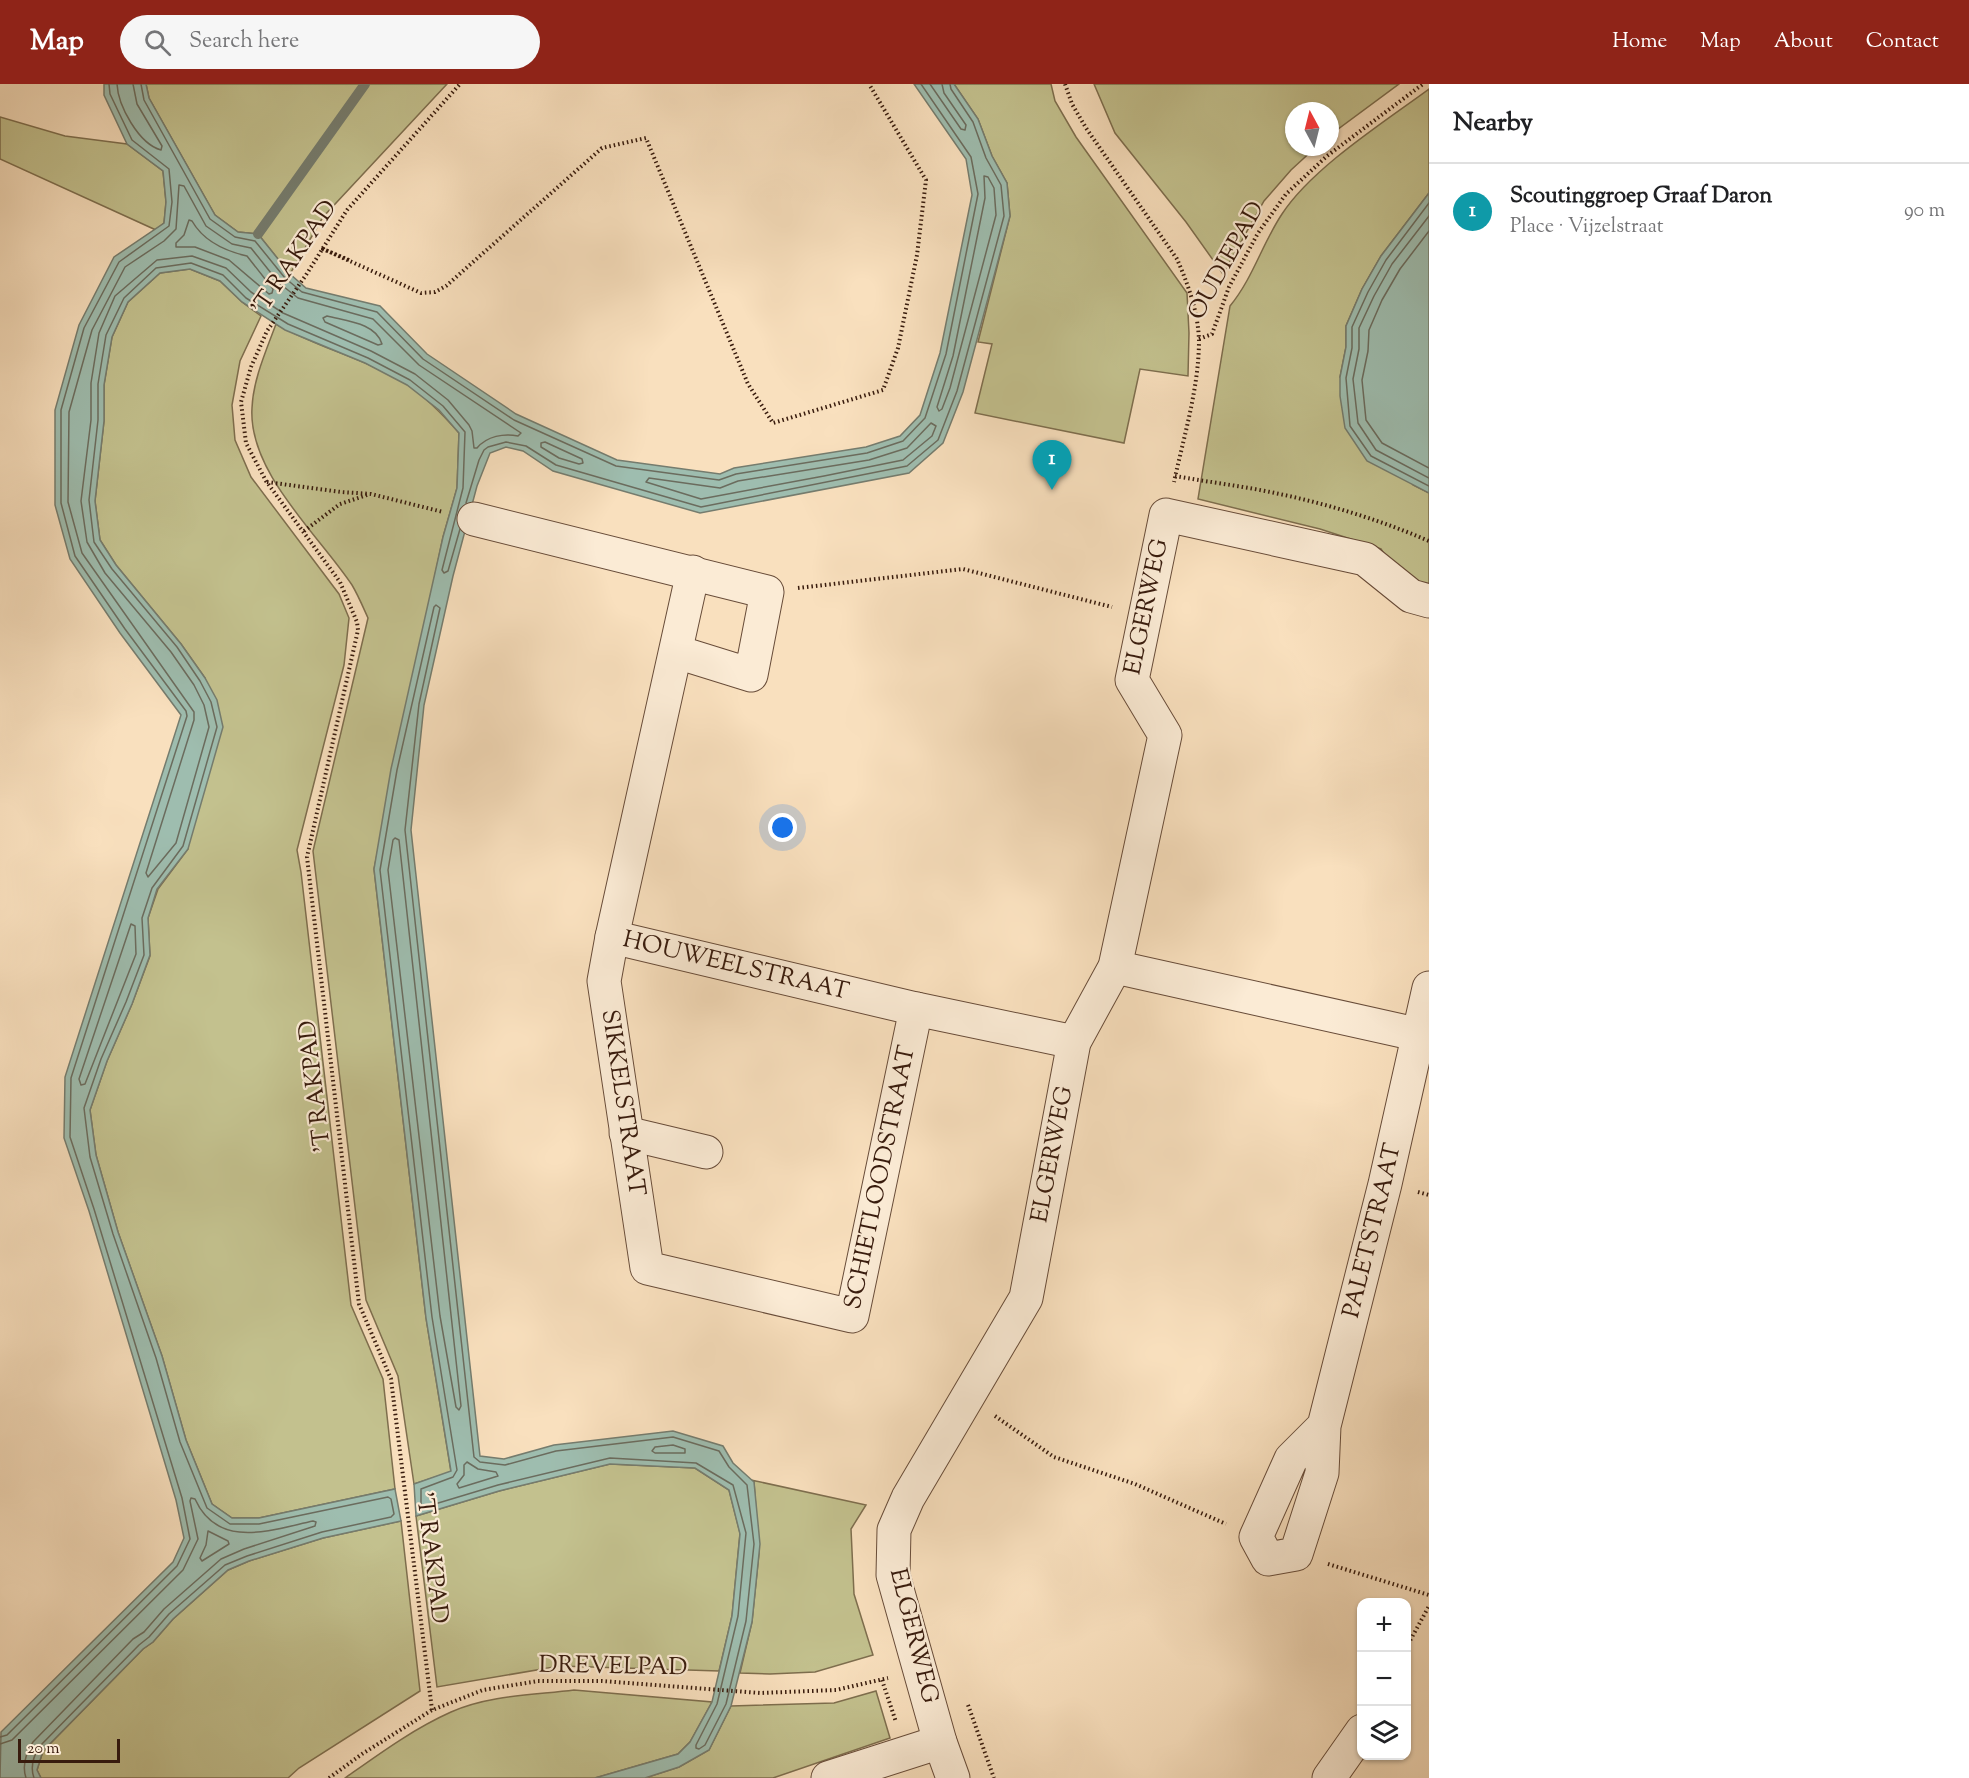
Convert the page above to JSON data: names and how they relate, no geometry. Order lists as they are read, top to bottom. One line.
{"streets":{"street":["ELGERWEG","HOUWEELSTRAAT","SIKKELSTRAAT","SCHIETLOODSTRAAT","PALETSTRAAT"],"path":["'T RAKPAD","OUDIEPAD","DREVELPAD"]},"crossings":[["'T RAKPAD","DREVELPAD"],["ELGERWEG","HOUWEELSTRAAT"],["ELGERWEG","DREVELPAD"],["HOUWEELSTRAAT","SIKKELSTRAAT"],["HOUWEELSTRAAT","SCHIETLOODSTRAAT"],["SIKKELSTRAAT","SCHIETLOODSTRAAT"]],"scale_bar":"20 m","north":"top","page":{"header":"Map","search":"Search here","nav":["Home","Map","About","Contact"],"heading":"Nearby","list":[{"mark":"1","name":"Scoutinggroep Graaf Daron","note":"Place · Vijzelstraat","value":"90 m"}],"pins":"1","map_buttons":["+","−"],"scale":"20 m"}}
